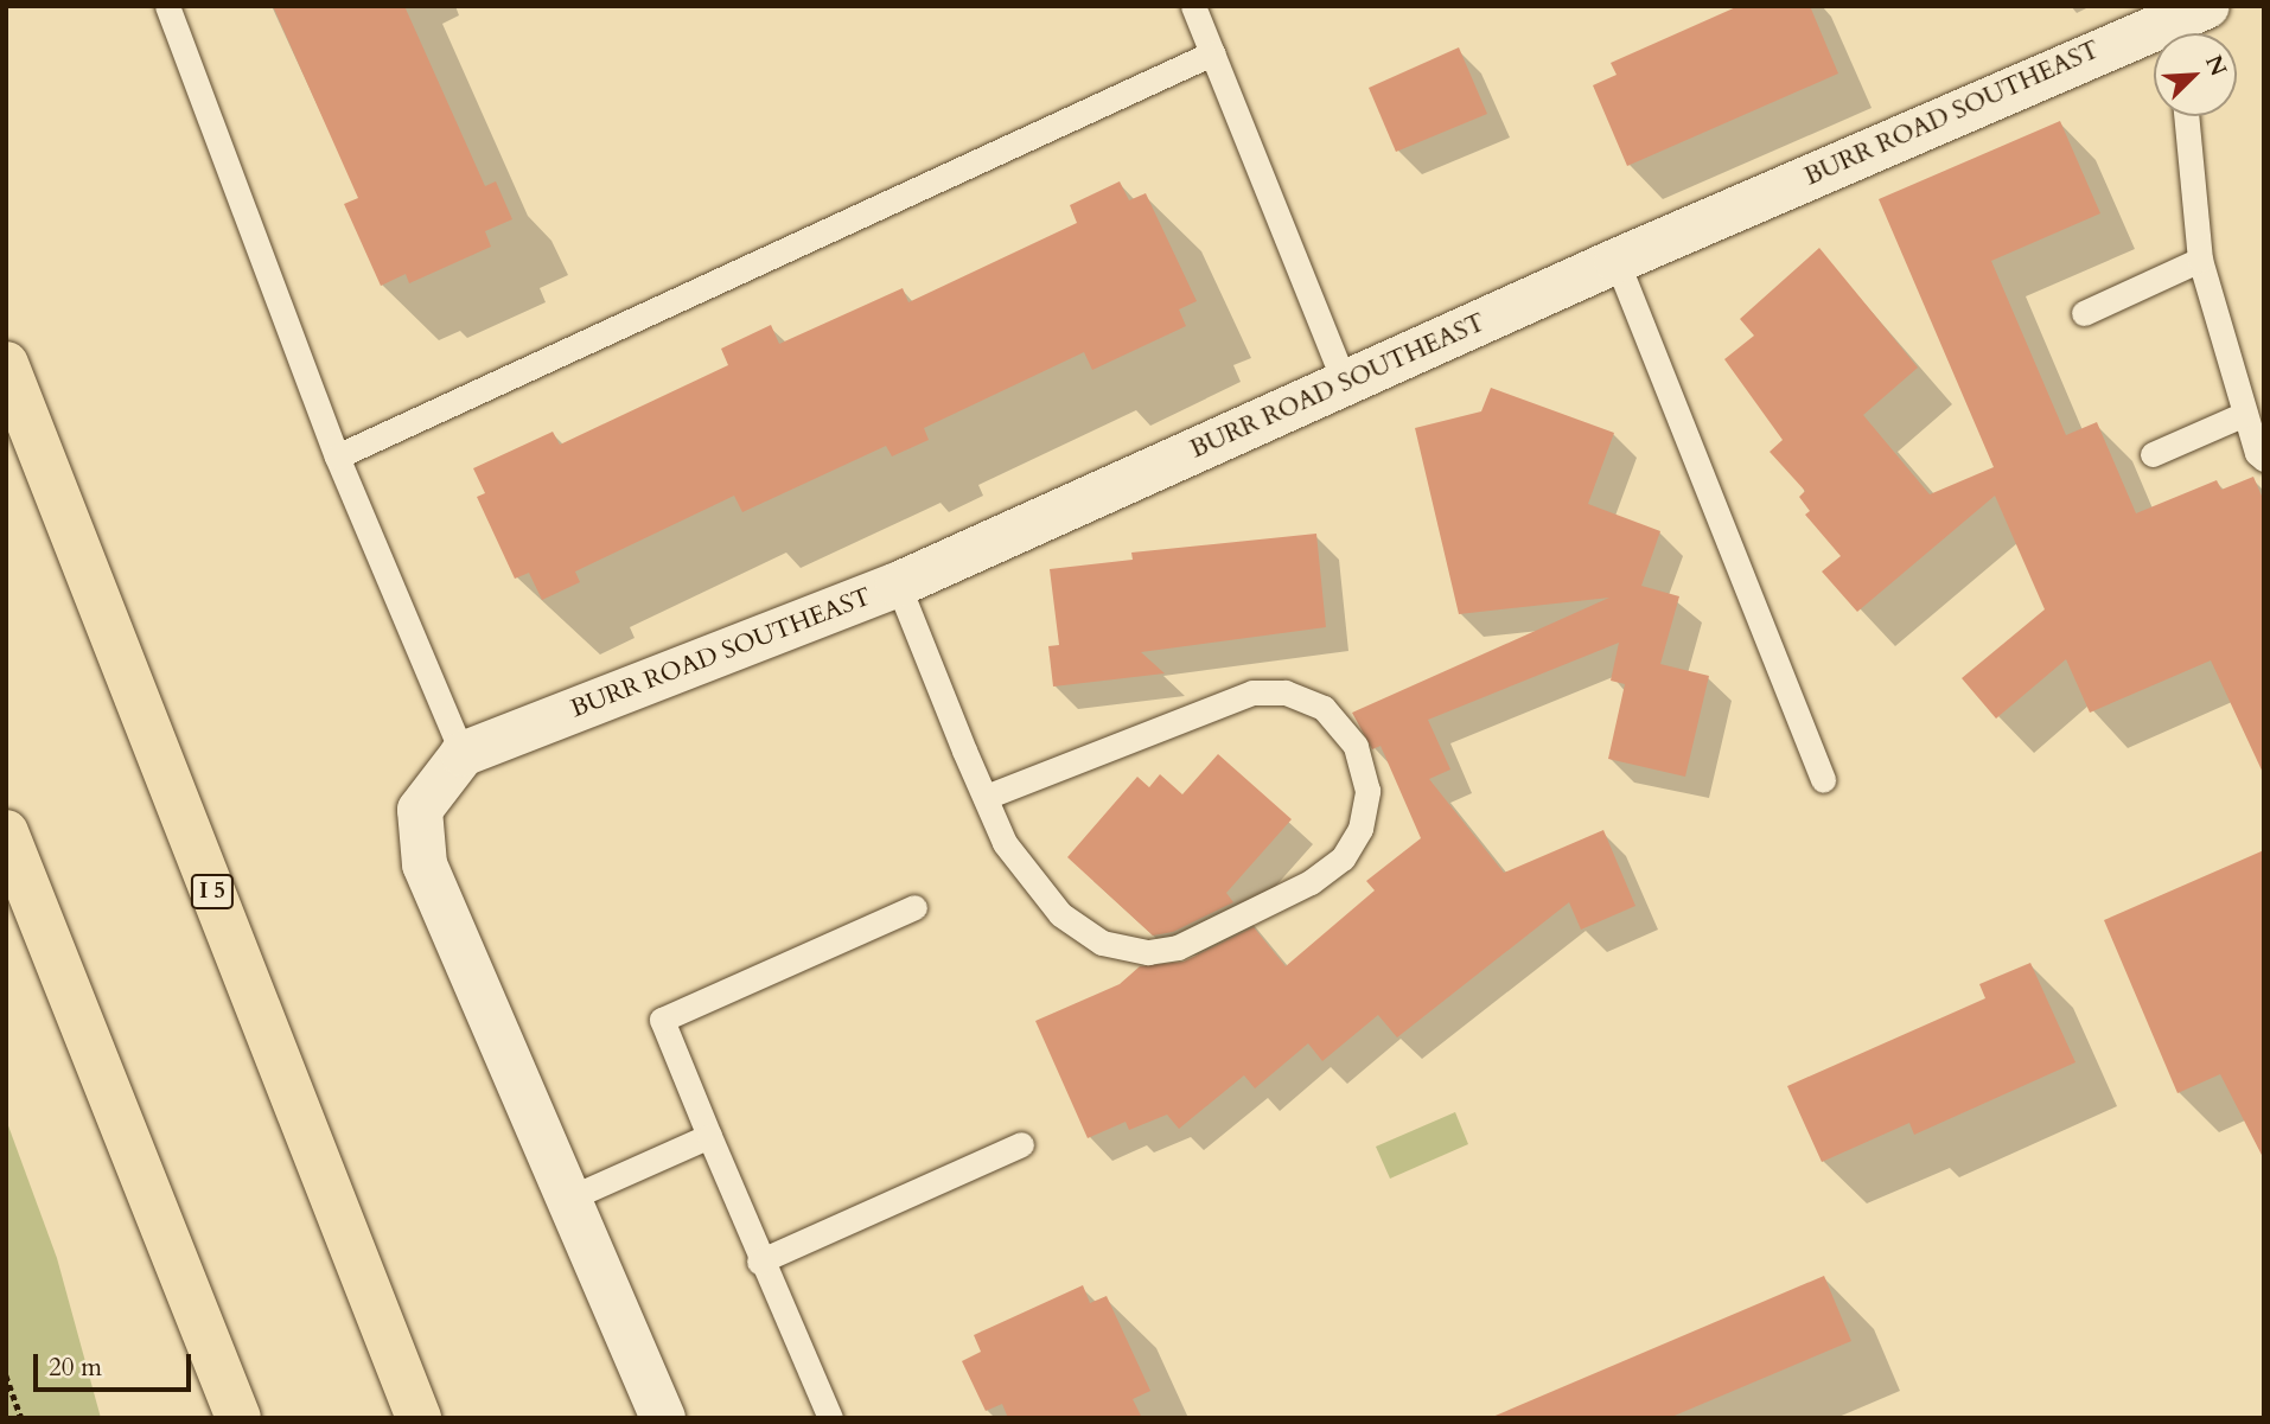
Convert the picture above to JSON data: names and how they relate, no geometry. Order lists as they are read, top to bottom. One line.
{"streets":{"highway":["I 5"],"street":["BURR ROAD SOUTHEAST"]},"scale_bar":"20 m","north":"top right"}
